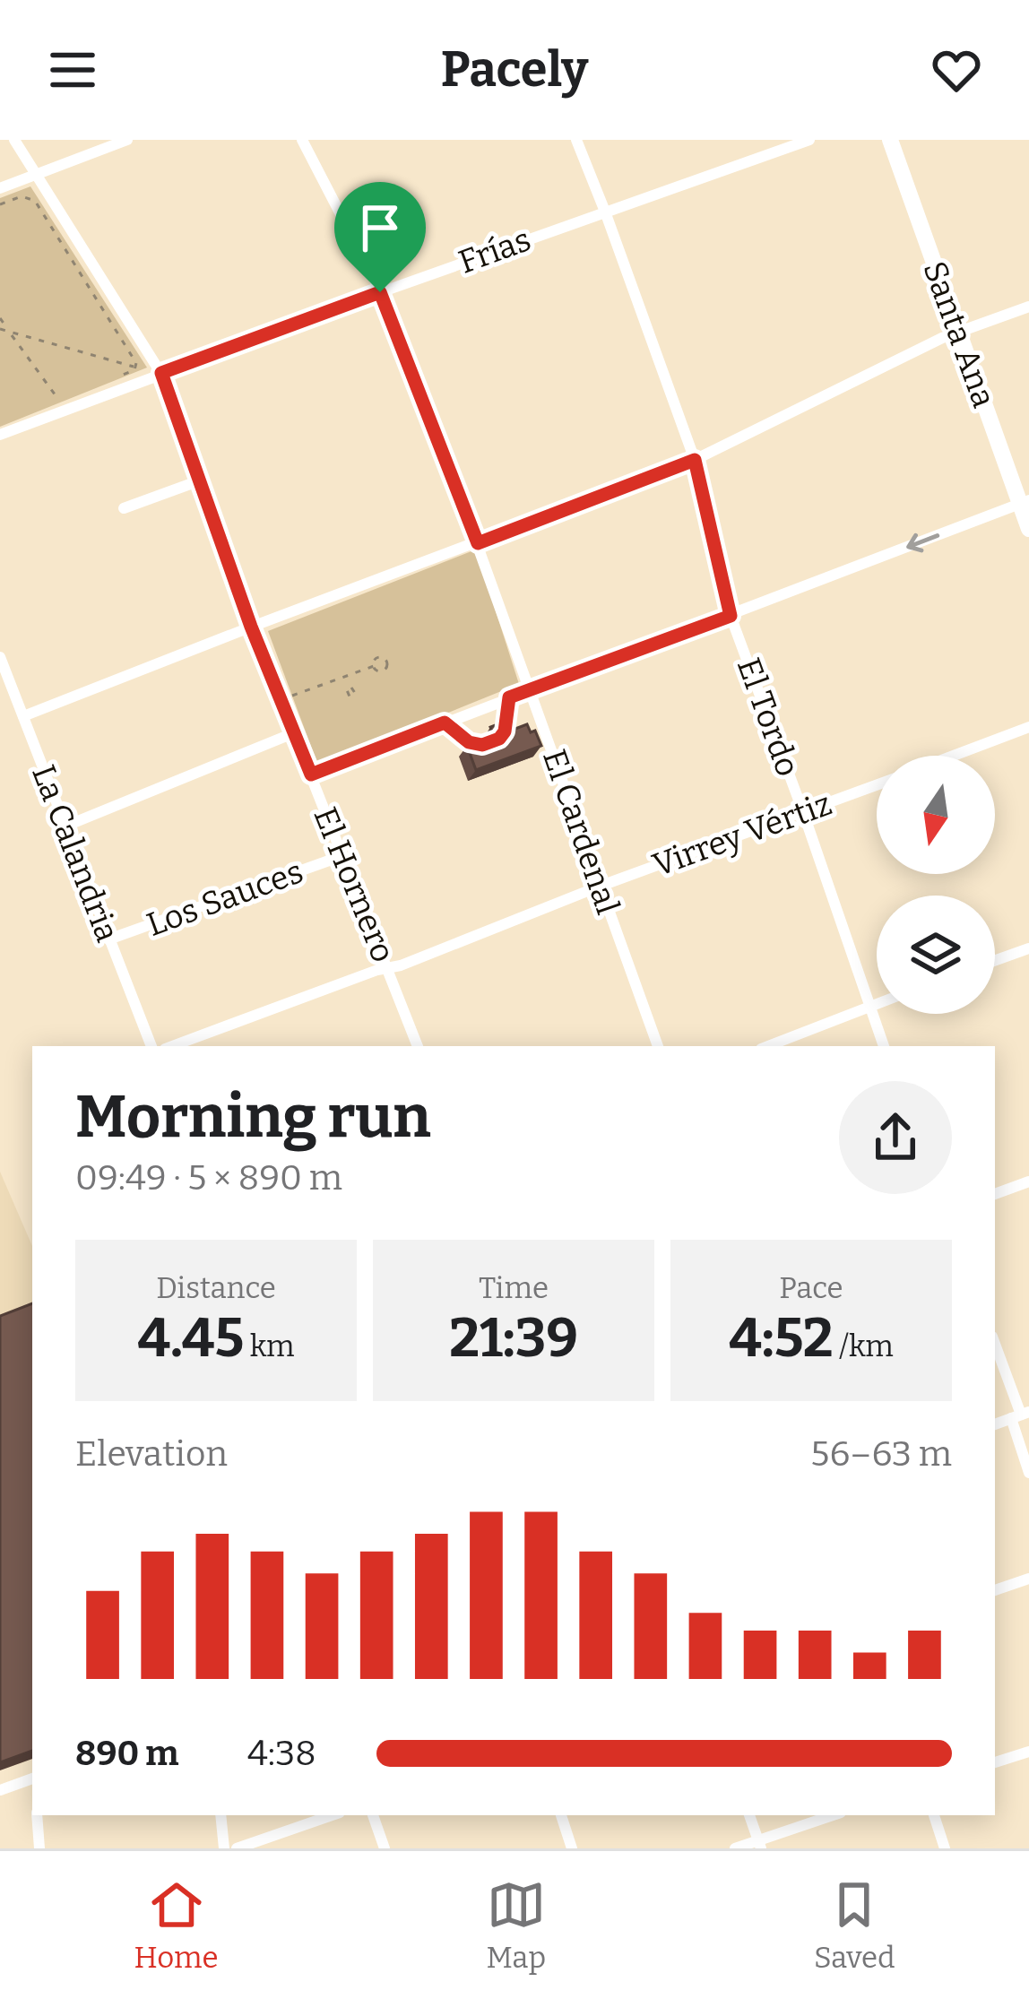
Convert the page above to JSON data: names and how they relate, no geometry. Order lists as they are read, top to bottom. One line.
{"streets":{"street":["Frías","Santa Ana","El Tordo","El Cardenal","Virrey Vértiz","La Calandria","El Hornero","Los Sauces"]},"crossings":[["Frías","El Tordo"],["Frías","El Cardenal"],["Frías","El Hornero"],["El Tordo","Virrey Vértiz"],["El Cardenal","Virrey Vértiz"],["Virrey Vértiz","El Hornero"],["La Calandria","Los Sauces"],["El Hornero","Los Sauces"]],"north":"bottom","page":{"header":"Pacely","heading":["Morning run","09:49 · 5 × 890 m"],"stats":[["Distance","4.45 km"],["Time","21:39"],["Pace","4:52 /km"]],"chart":["Elevation","56–63 m"],"list":[{"name":"890 m","note":"4:38"}],"tabs":["Home","Map","Saved"]}}
